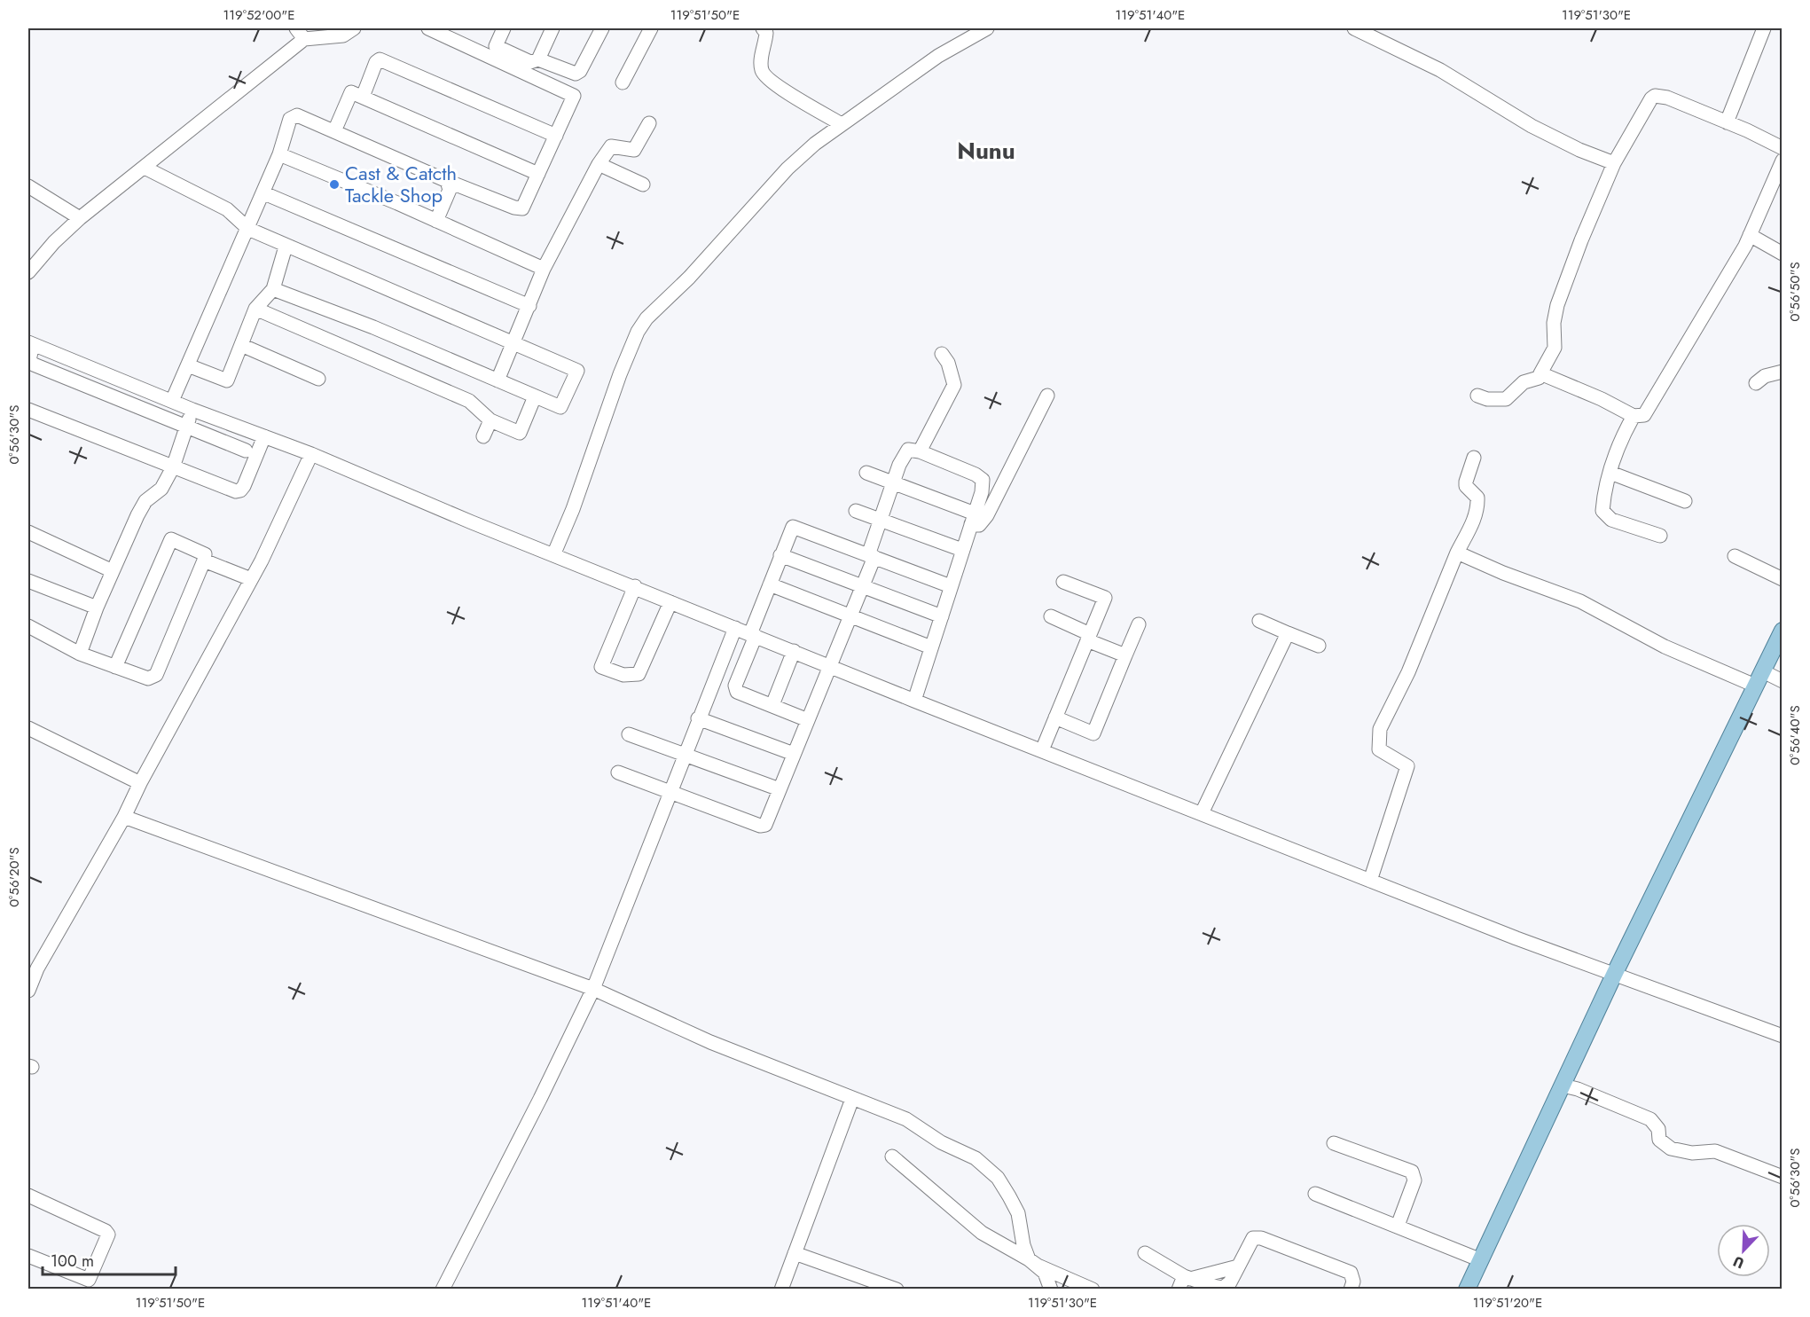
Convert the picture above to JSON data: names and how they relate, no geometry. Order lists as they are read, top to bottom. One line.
{"districts":["Nunu"],"places":["Cast & Catcth Tackle Shop"],"scale_bar":"100 m","north":"bottom left","coordinates":["119°52'00\"E","119°51'50\"E","119°51'40\"E","119°51'30\"E","0°56'50\"S","0°56'30\"S","0°56'40\"S","0°56'20\"S","119°51'20\"E"]}
